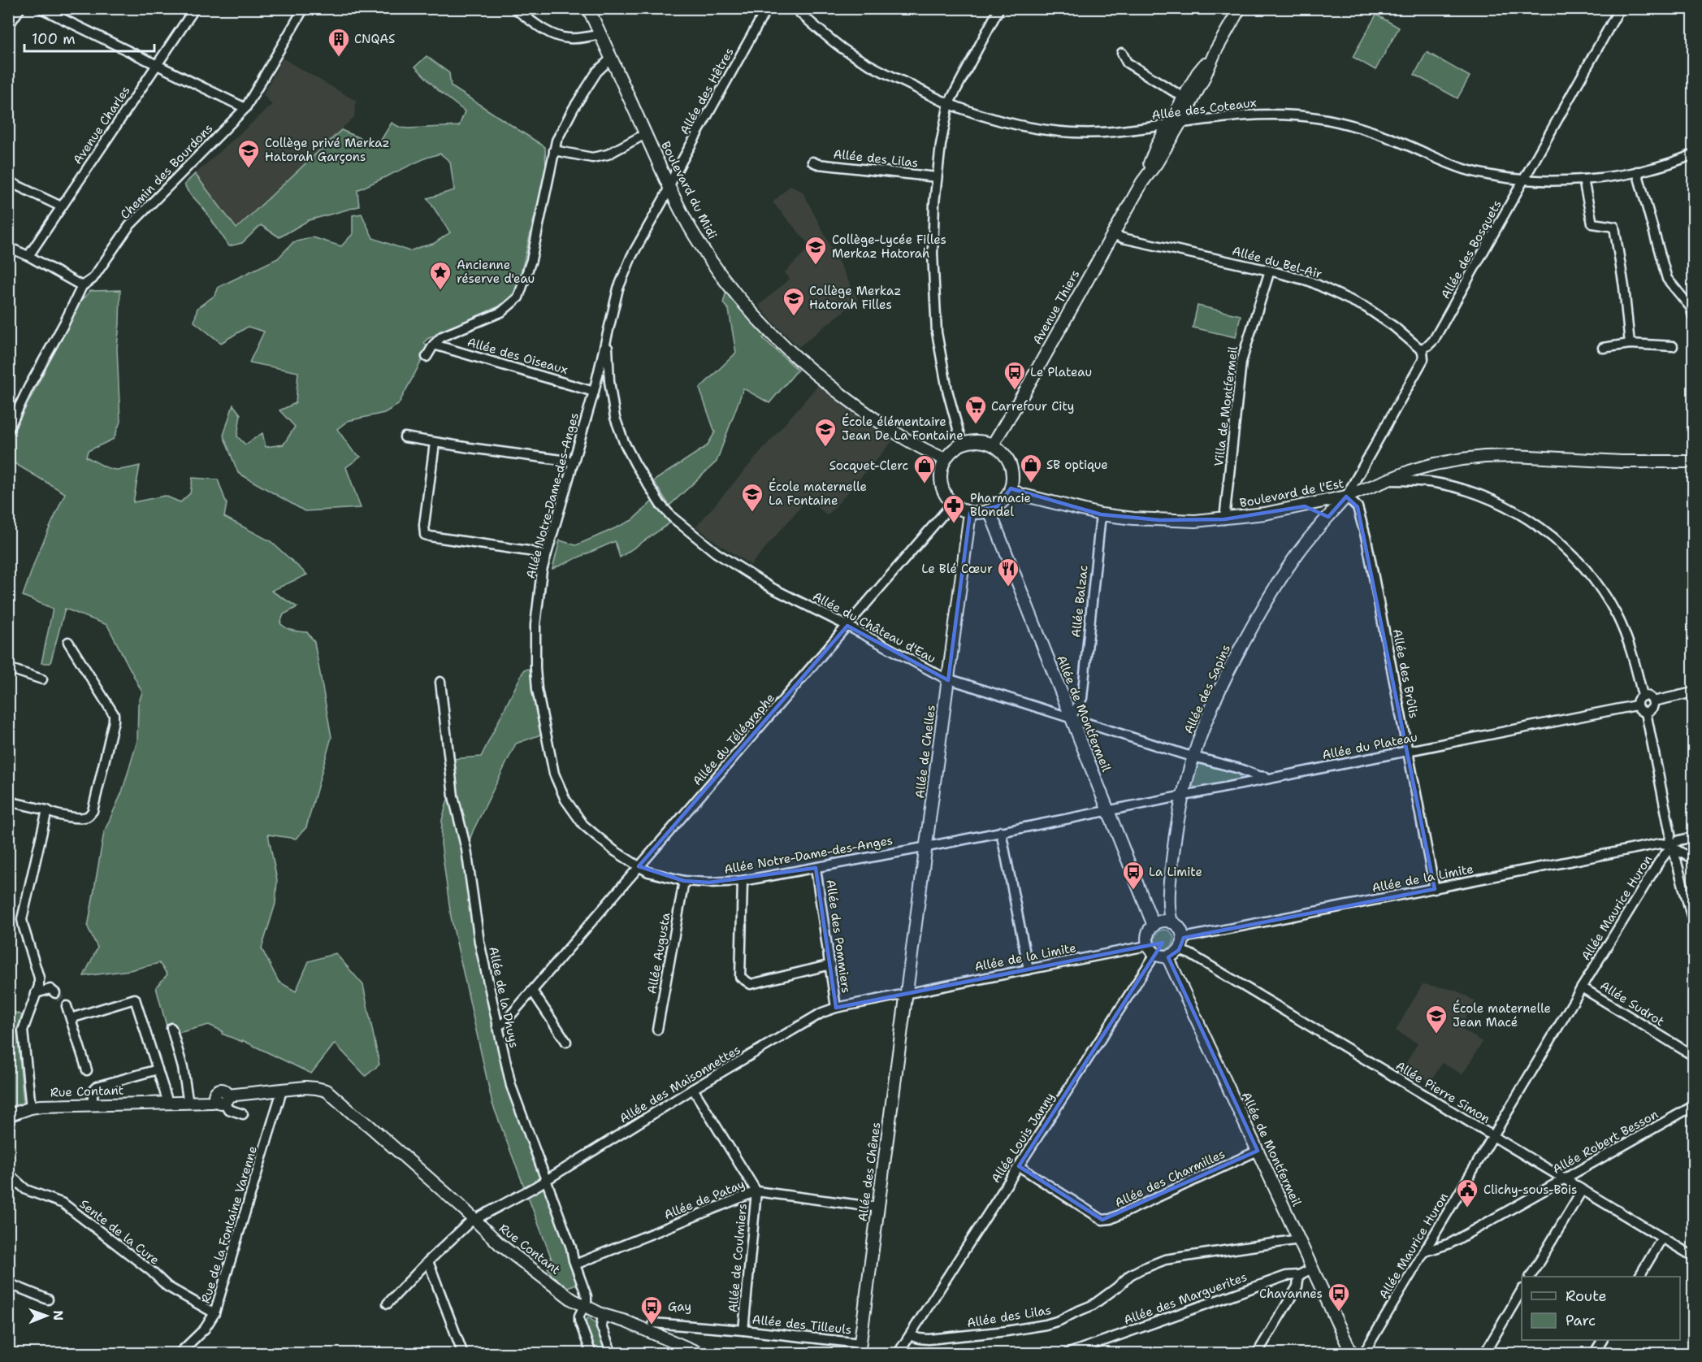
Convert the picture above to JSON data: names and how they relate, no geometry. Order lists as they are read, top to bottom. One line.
{"streets":{"main road":["Boulevard du Midi","Avenue Thiers","Boulevard de l'Est","Allée des Sapins","Allée de Montfermeil","Allée de Chelles","Rue Contant","Allée des Chênes"],"street":["Allée des Hêtres","Allée des Coteaux","Avenue Charles","Allée des Lilas","Chemin des Bourdons","Allée des Bosquets","Allée du Bel-Air","Allée des Oiseaux","Villa de Montfermeil","Allée Notre-Dame-des-Anges","Allée Balzac","Allée du Château d'Eau","Allée des Brûlis","Allée du Télégraphe","Allée du Plateau","Allée de la Limite","Allée Maurice Huron","Allée des Pommiers","Allée Augusta","Allée de la Dhuys","Allée Sudrot","Allée des Maisonnettes","Allée Pierre Simon","Allée Louis Janny","Allée Robert Besson","Allée des Charmilles","Allée de Patay","Rue de la Fontaine Varenne","Sente de la Cure","Allée de Coulmiers","Allée des Marguerites","Allée des Tilleuls"]},"crossings":[["Allée des Hêtres","Boulevard du Midi"],["Allée des Hêtres","Allée Notre-Dame-des-Anges"],["Allée des Coteaux","Allée des Bosquets"],["Allée des Coteaux","Avenue Thiers"],["Allée des Lilas","Allée de Montfermeil"],["Allée des Lilas","Allée Louis Janny"],["Boulevard du Midi","Avenue Thiers"],["Boulevard du Midi","Boulevard de l'Est"],["Boulevard du Midi","Allée Notre-Dame-des-Anges"],["Boulevard du Midi","Allée de Montfermeil"],["Boulevard du Midi","Allée du Télégraphe"],["Boulevard du Midi","Allée de Chelles"],["Allée des Bosquets","Allée du Bel-Air"],["Allée du Bel-Air","Avenue Thiers"],["Allée du Bel-Air","Villa de Montfermeil"],["Avenue Thiers","Boulevard de l'Est"],["Avenue Thiers","Allée de Montfermeil"],["Avenue Thiers","Allée du Télégraphe"],["Avenue Thiers","Allée de Chelles"],["Allée des Oiseaux","Allée Notre-Dame-des-Anges"],["Villa de Montfermeil","Boulevard de l'Est"],["Boulevard de l'Est","Allée Balzac"],["Boulevard de l'Est","Allée des Brûlis"],["Boulevard de l'Est","Allée des Sapins"],["Boulevard de l'Est","Allée de Montfermeil"],["Boulevard de l'Est","Allée du Télégraphe"],["Boulevard de l'Est","Allée de Chelles"],["Allée Notre-Dame-des-Anges","Allée du Château d'Eau"],["Allée Notre-Dame-des-Anges","Allée de Montfermeil"],["Allée Notre-Dame-des-Anges","Allée du Télégraphe"],["Allée Notre-Dame-des-Anges","Allée du Plateau"],["Allée Notre-Dame-des-Anges","Allée de Chelles"],["Allée Notre-Dame-des-Anges","Allée des Pommiers"],["Allée Notre-Dame-des-Anges","Allée Augusta"],["Allée Balzac","Allée du Château d'Eau"],["Allée Balzac","Allée de Montfermeil"],["Allée du Château d'Eau","Allée des Sapins"],["Allée du Château d'Eau","Allée de Montfermeil"],["Allée du Château d'Eau","Allée du Télégraphe"],["Allée du Château d'Eau","Allée du Plateau"],["Allée du Château d'Eau","Allée de Chelles"],["Allée des Brûlis","Allée des Sapins"],["Allée des Brûlis","Allée du Plateau"],["Allée des Brûlis","Allée de la Limite"],["Allée des Sapins","Allée de Montfermeil"],["Allée des Sapins","Allée du Plateau"],["Allée des Sapins","Allée de la Limite"],["Allée des Sapins","Allée Pierre Simon"],["Allée des Sapins","Allée Louis Janny"],["Allée de Montfermeil","Allée du Télégraphe"],["Allée de Montfermeil","Allée du Plateau"],["Allée de Montfermeil","Allée de Chelles"],["Allée de Montfermeil","Allée de la Limite"],["Allée de Montfermeil","Allée Pierre Simon"],["Allée de Montfermeil","Allée Louis Janny"],["Allée de Montfermeil","Allée des Charmilles"],["Allée de Montfermeil","Allée des Marguerites"],["Allée du Télégraphe","Allée de Chelles"],["Allée du Télégraphe","Allée de la Dhuys"],["Allée de Chelles","Allée de la Limite"],["Allée de Chelles","Allée des Maisonnettes"],["Allée de Chelles","Allée des Chênes"],["Allée de la Limite","Allée Maurice Huron"],["Allée de la Limite","Allée des Maisonnettes"],["Allée de la Limite","Allée Pierre Simon"],["Allée de la Limite","Allée Louis Janny"],["Allée de la Limite","Allée des Chênes"],["Allée Maurice Huron","Allée Sudrot"],["Allée Maurice Huron","Allée Pierre Simon"],["Allée Maurice Huron","Allée Robert Besson"],["Allée des Pommiers","Allée des Maisonnettes"],["Allée de la Dhuys","Allée des Maisonnettes"],["Allée de la Dhuys","Rue Contant"],["Allée de la Dhuys","Allée de Patay"],["Allée des Maisonnettes","Rue Contant"],["Allée des Maisonnettes","Allée des Chênes"],["Allée des Maisonnettes","Allée de Coulmiers"],["Rue Contant","Rue de la Fontaine Varenne"],["Allée Pierre Simon","Allée Louis Janny"],["Allée Pierre Simon","Allée Robert Besson"],["Allée Louis Janny","Allée des Charmilles"],["Allée des Chênes","Allée de Patay"],["Allée des Chênes","Allée des Tilleuls"],["Allée de Patay","Allée de Coulmiers"],["Rue de la Fontaine Varenne","Sente de la Cure"],["Allée de Coulmiers","Allée des Tilleuls"]],"places":{"building":["CNQAS"],"school or university":["Collège privé Merkaz Hatorah Garçons","Collège-Lycée Filles Merkaz Hatorah","Collège Merkaz Hatorah Filles","École élémentaire Jean De La Fontaine","École maternelle La Fontaine","École maternelle Jean Macé"],"place":["Ancienne réserve d'eau"],"bus stop":["Le Plateau","La Limite","Chavannes","Gay"],"supermarket":["Carrefour City"],"shop":["SB optique","Socquet-Clerc"],"pharmacy":["Pharmacie Blondel"],"restaurant":["Le Blé Cœur"],"public building":["Clichy-sous-Bois"]},"legend":["Route","Parc"],"scale_bar":"100 m","north":"right"}
